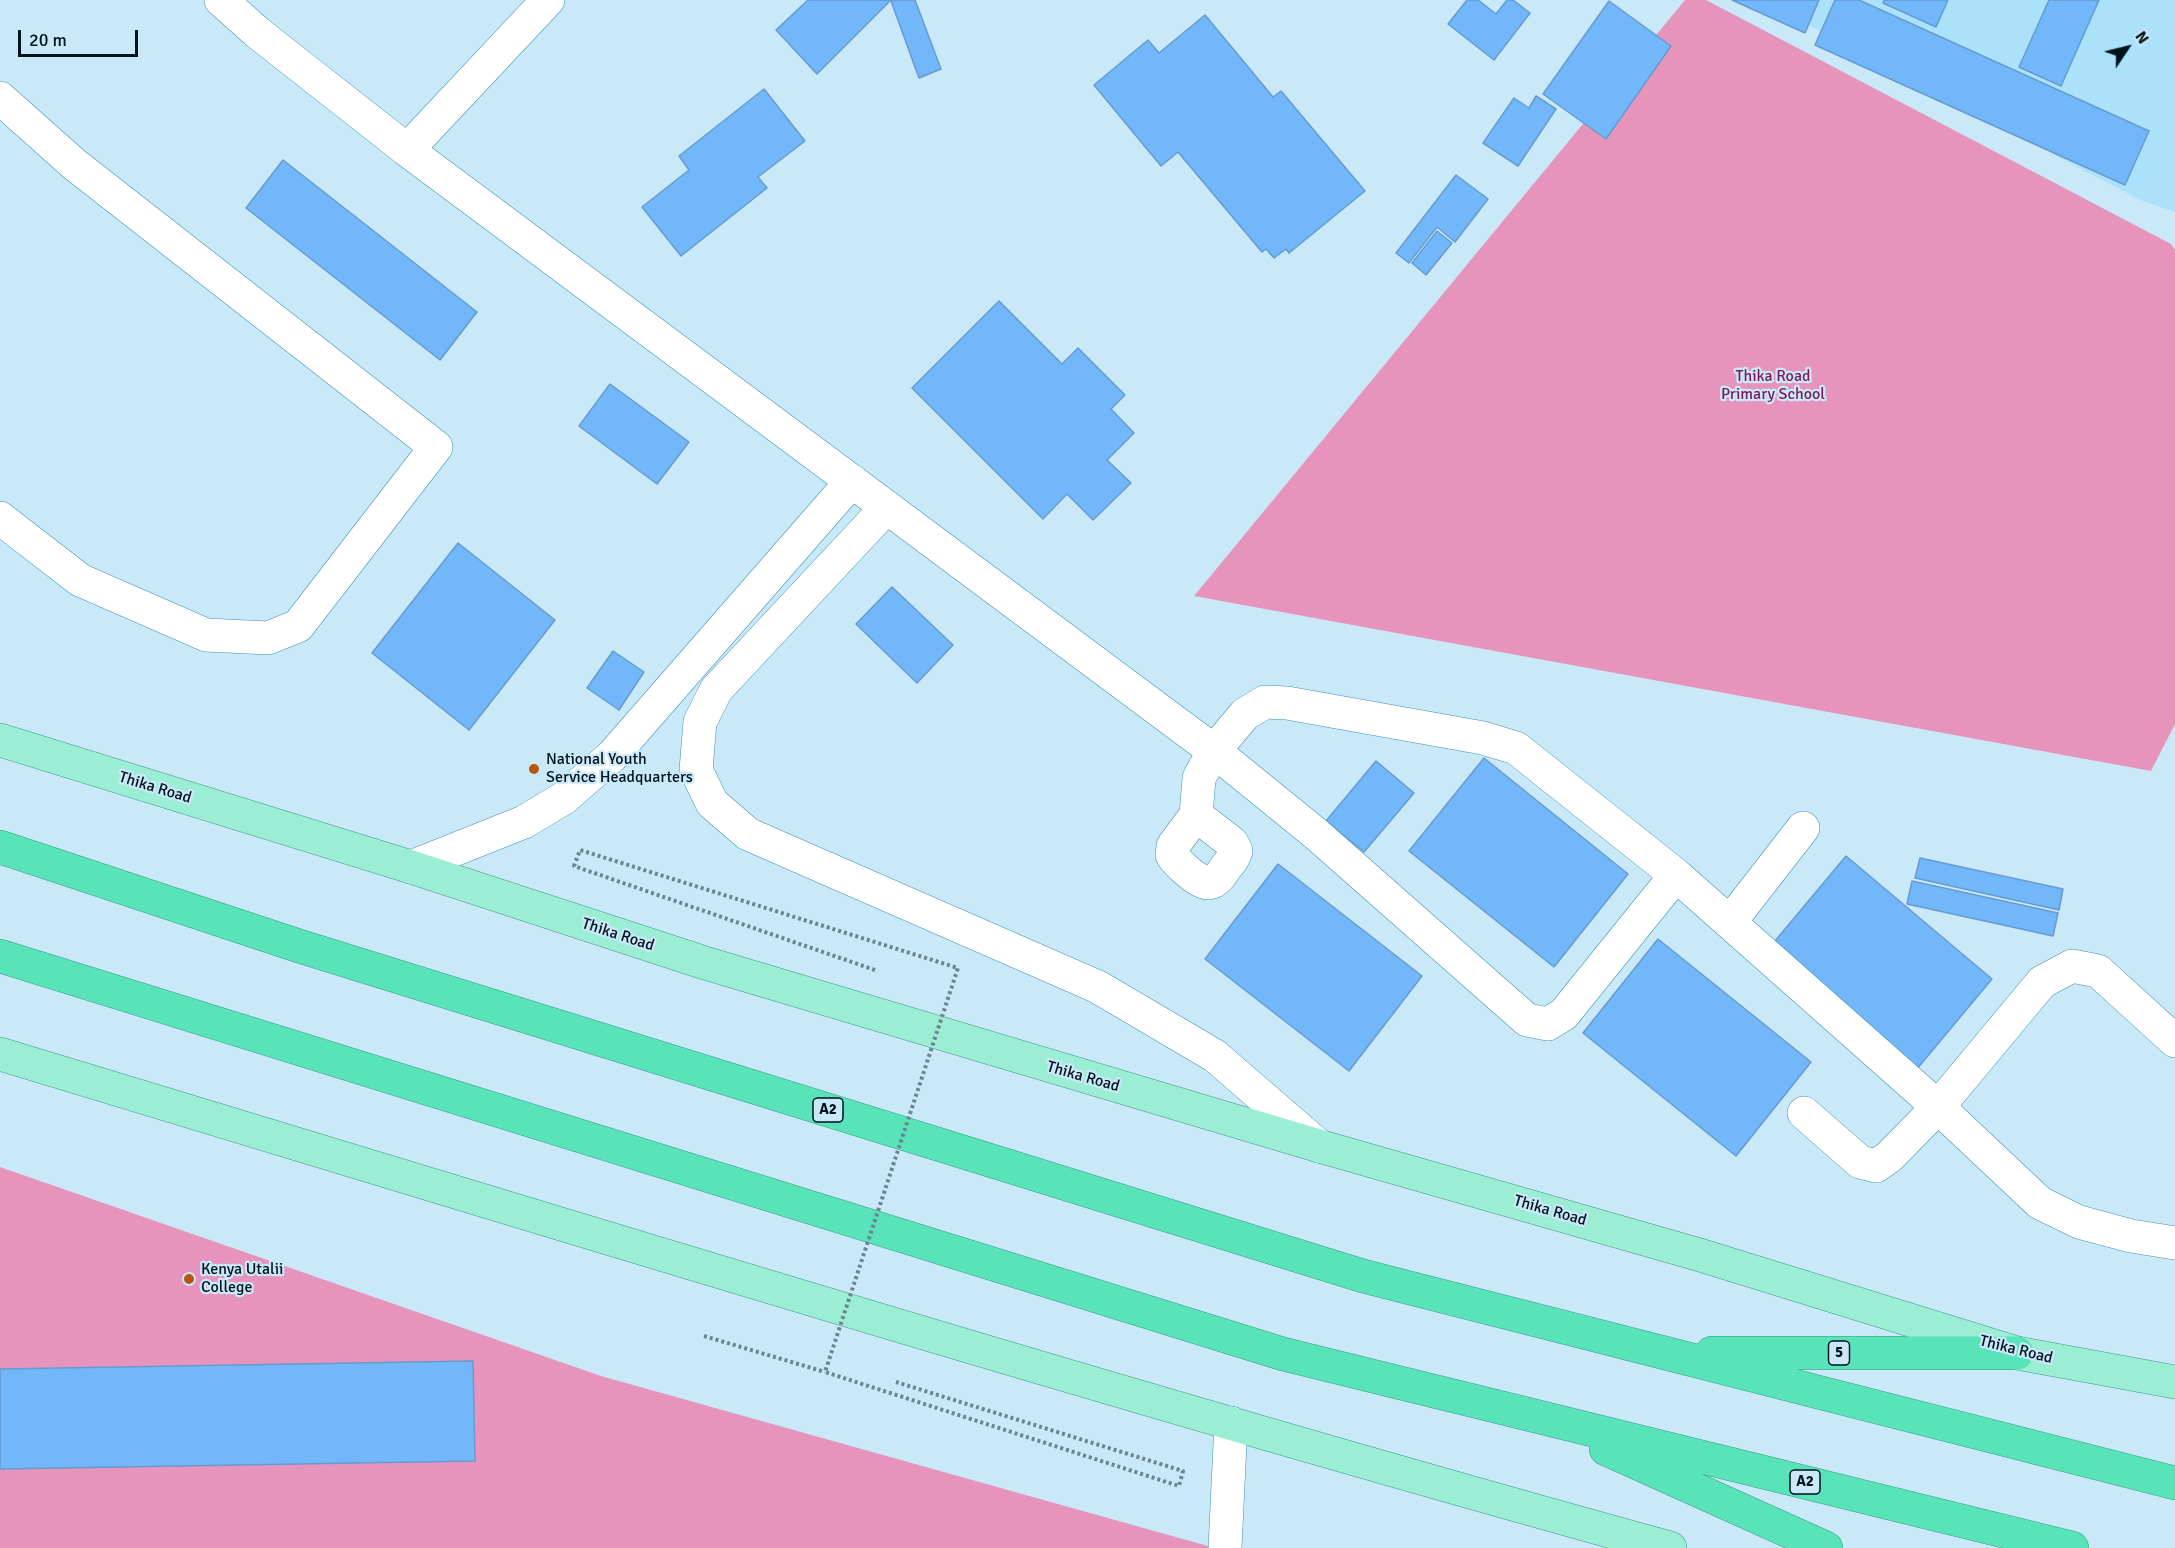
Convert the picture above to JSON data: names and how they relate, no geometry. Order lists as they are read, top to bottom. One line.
{"streets":{"highway":["A2","5"],"main road":["Thika Road"]},"crossings":[["Thika Road","5"],["A2","5"]],"parks":["Thika Road Primary School"],"places":["National Youth Service Headquarters","Kenya Utalii College"],"scale_bar":"20 m","north":"top right"}
